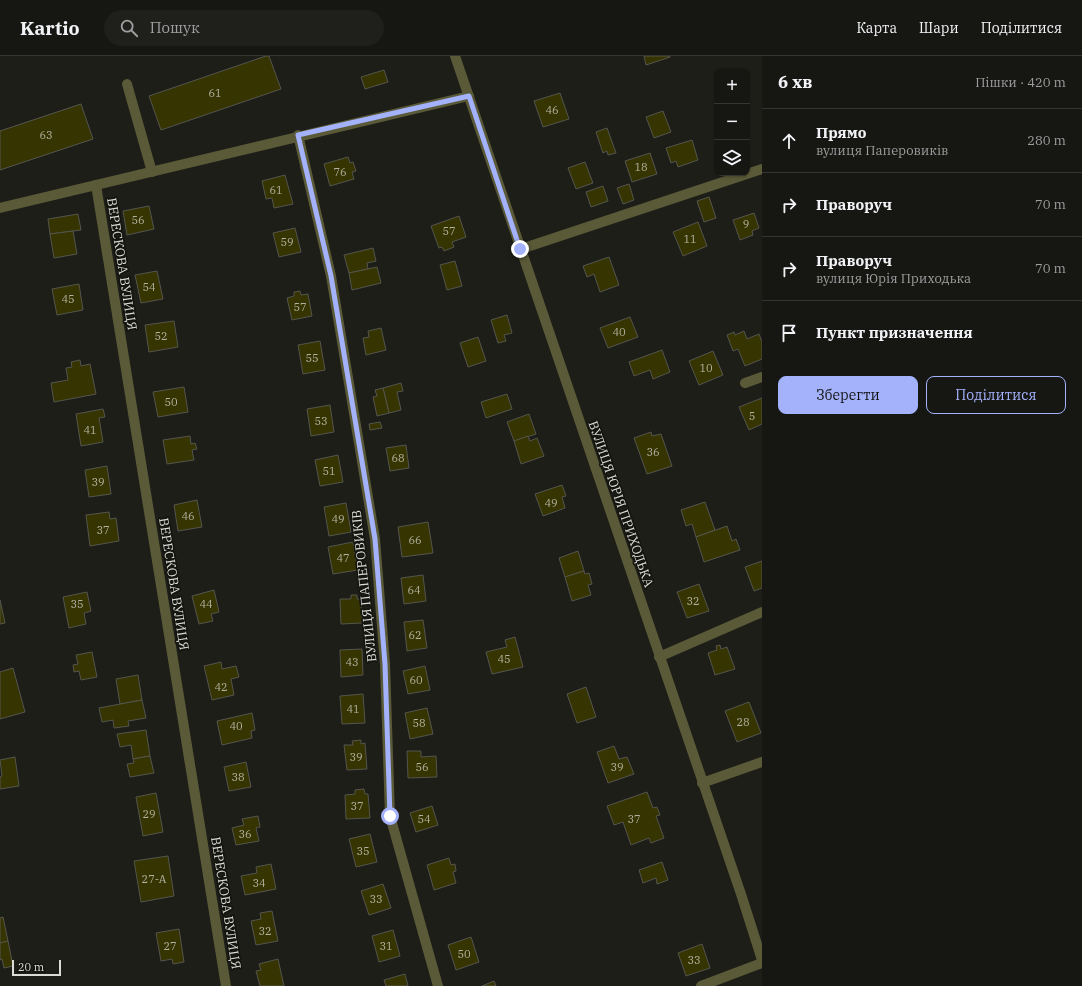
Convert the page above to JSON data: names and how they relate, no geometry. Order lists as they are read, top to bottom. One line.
{"streets":{"street":["ВЕРЕСКОВА ВУЛИЦЯ","ВУЛИЦЯ ЮРІЯ ПРИХОДЬКА","ВУЛИЦЯ ПАПЕРОВИКІВ"]},"house_numbers":["61","46","63","18","76","61","56","9","57","11","59","54","45","57","40","52","55","10","50","5","53","41","36","68","51","39","49","46","49","37","66","47","64","32","35","44","62","45","43","60","42","41","28","58","40","39","56","39","38","37","29","54","37","36","35","27-А","34","33","32","27","31","50","33"],"scale_bar":"20 m","page":{"header":"Kartio","search":"Пошук","nav":["Карта","Шари","Поділитися"],"heading":["6 хв","Пішки · 420 m"],"map_buttons":["+","−"],"list":[["Прямо","вулиця Паперовиків","280 m"],["Праворуч","70 m"],["Праворуч","вулиця Юрія Приходька","70 m"],"Пункт призначення"],"buttons":["Зберегти","Поділитися"],"scale":"20 m"}}
